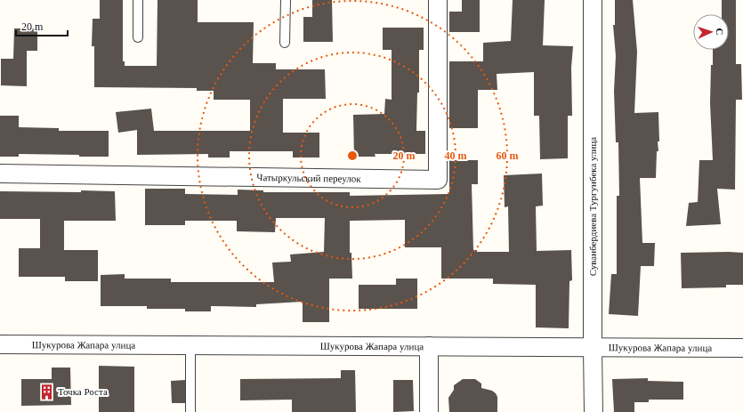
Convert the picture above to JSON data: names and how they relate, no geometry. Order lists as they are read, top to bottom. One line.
{"streets":{"street":["Чатыркульский переулок","Суванбердиева Тургунбека улица","Шукурова Жапара улица"]},"crossings":[["Суванбердиева Тургунбека улица","Шукурова Жапара улица"]],"places":{"building":["Точка Роста"]},"scale_bar":"20 m","north":"right","rings":["20 m","40 m","60 m"]}
